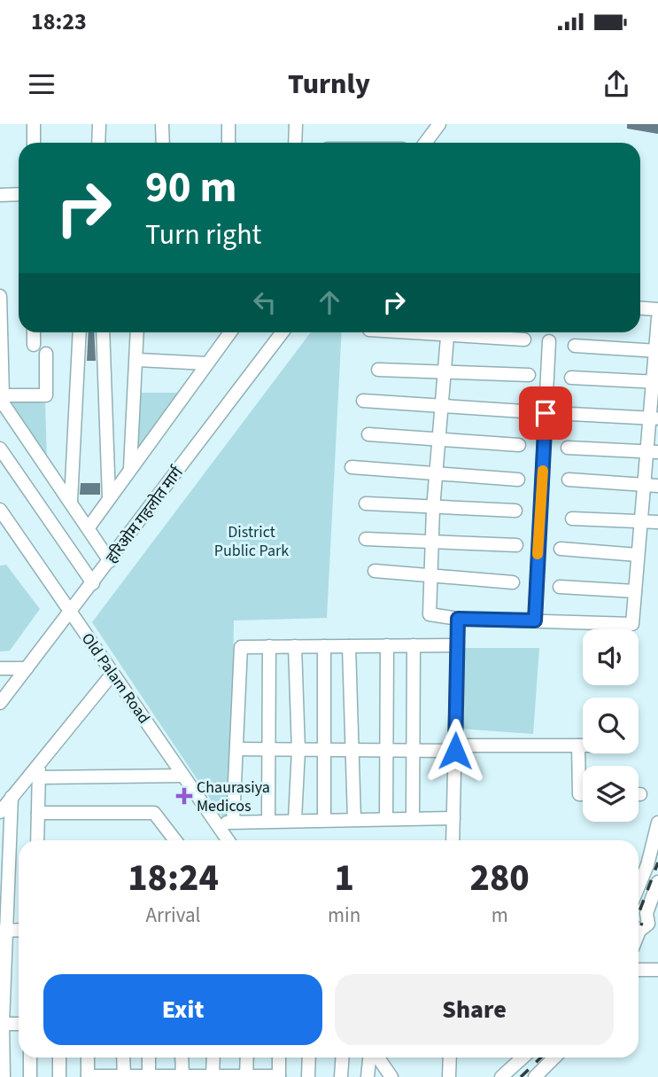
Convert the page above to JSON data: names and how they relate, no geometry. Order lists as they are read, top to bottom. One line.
{"streets":{"street":["हरिओम गहलोत मार्ग","Old Palam Road"]},"crossings":[["हरिओम गहलोत मार्ग","Old Palam Road"]],"parks":["District Public Park"],"places":{"health":["Chaurasiya Medicos"]},"page":{"status":"18:23","header":"Turnly","turn":["90 m","Turn right"],"eta":["18:24","Arrival","1","min","280","m"],"buttons":["Exit","Share"]}}
